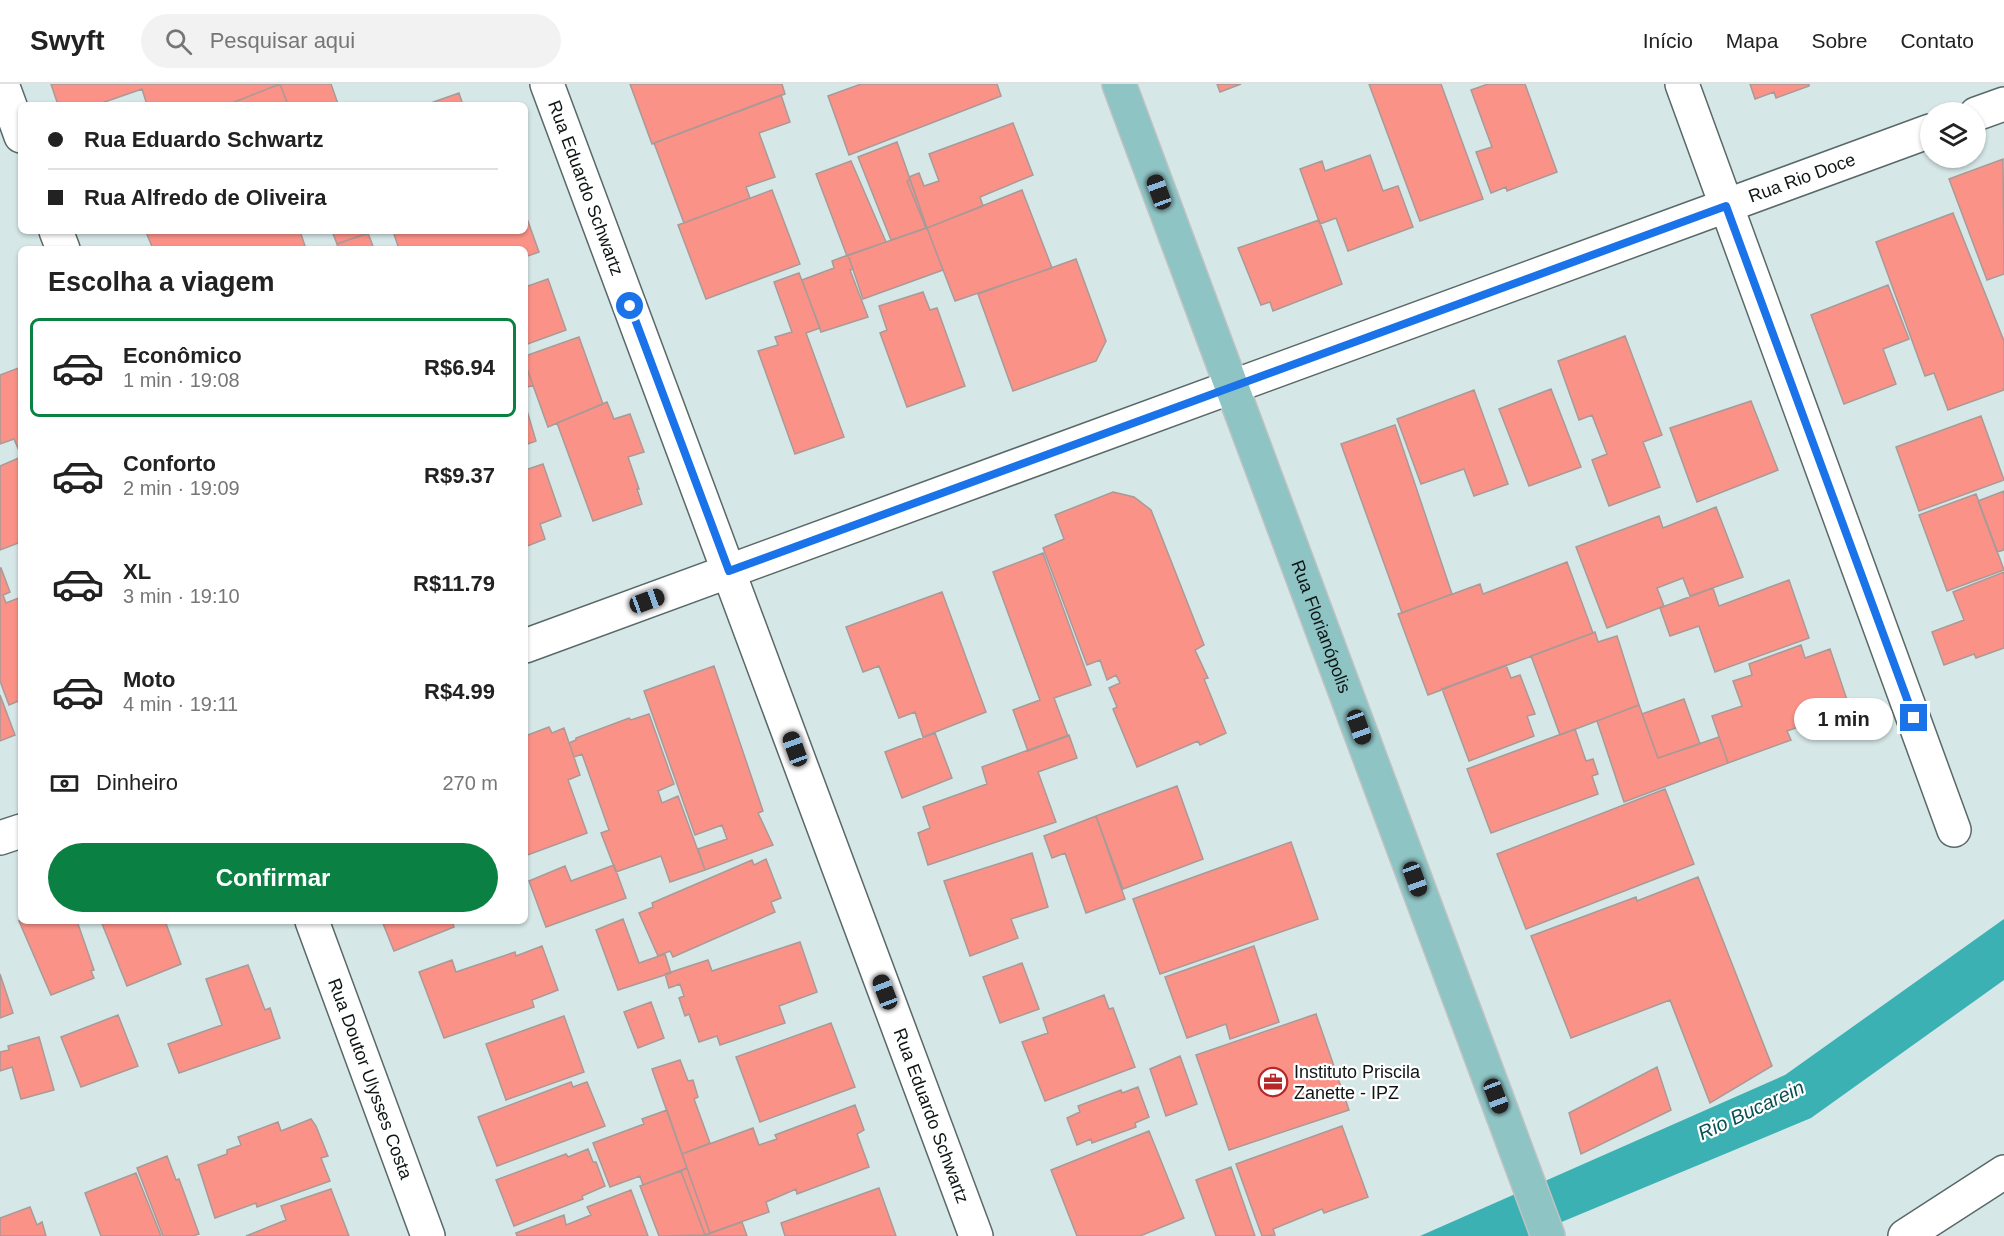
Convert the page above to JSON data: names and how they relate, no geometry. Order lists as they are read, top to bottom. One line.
{"streets":{"main road":["Rua Florianópolis"],"street":["Rua Rio Doce","Rua Eduardo Schwartz","Rua Doutor Ulysses Costa"]},"crossings":[["Rua Rio Doce","Rua Eduardo Schwartz"],["Rua Rio Doce","Rua Florianópolis"]],"water":["Rio Bucarein"],"places":{"office":["Instituto Priscila Zanette - IPZ"]},"page":{"header":"Swyft","search":"Pesquisar aqui","nav":["Início","Mapa","Sobre","Contato"],"banner":["Rua Eduardo Schwartz","Rua Alfredo de Oliveira"],"heading":"Escolha a viagem","list":[{"name":"Econômico","note":"1 min · 19:08","value":"R$6.94"},{"name":"Conforto","note":"2 min · 19:09","value":"R$9.37"},{"name":"XL","note":"3 min · 19:10","value":"R$11.79"},{"name":"Moto","note":"4 min · 19:11","value":"R$4.99"}],"bubble":"1 min","pay":["Dinheiro","270 m"],"buttons":"Confirmar"}}
